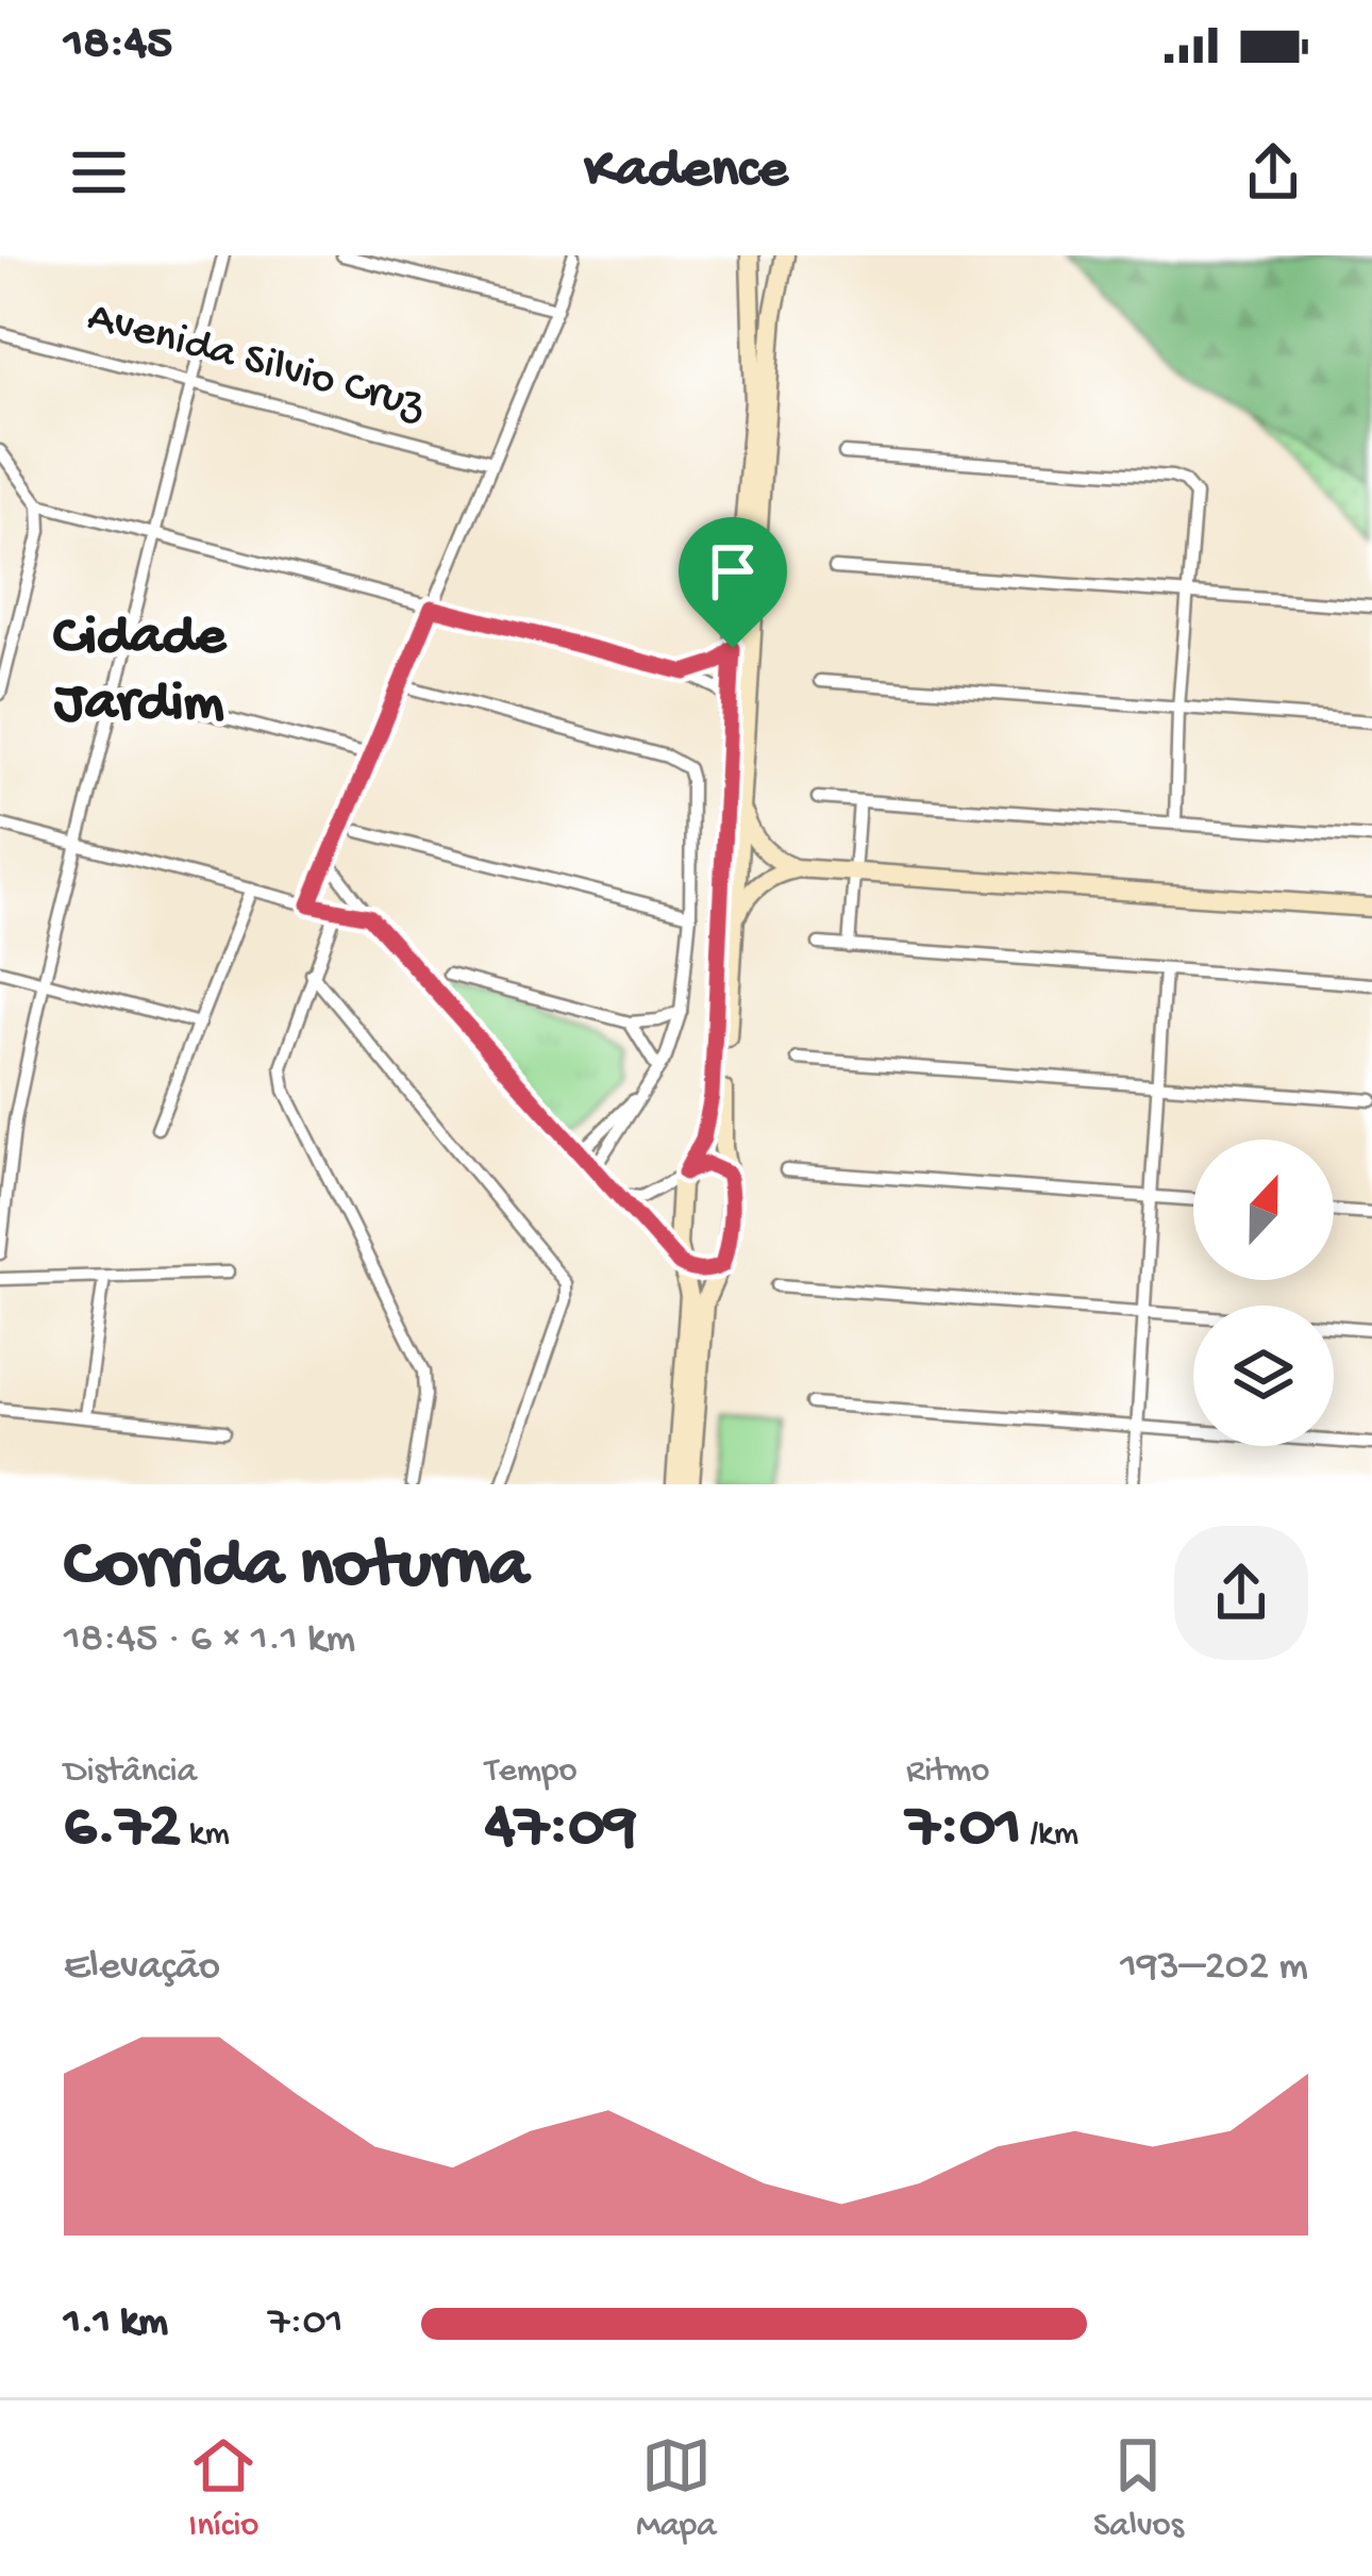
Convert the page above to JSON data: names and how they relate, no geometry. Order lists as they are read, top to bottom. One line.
{"streets":{"street":["Avenida Silvio Cruz"]},"districts":["Cidade Jardim"],"north":"top","page":{"status":"18:45","header":"Kadence","heading":["Corrida noturna","18:45 · 6 × 1.1 km"],"stats":[["Distância","6.72 km"],["Tempo","47:09"],["Ritmo","7:01 /km"]],"chart":["Elevação","193–202 m"],"list":[{"name":"1.1 km","note":"7:01"}],"tabs":["Início","Mapa","Salvos"]}}
